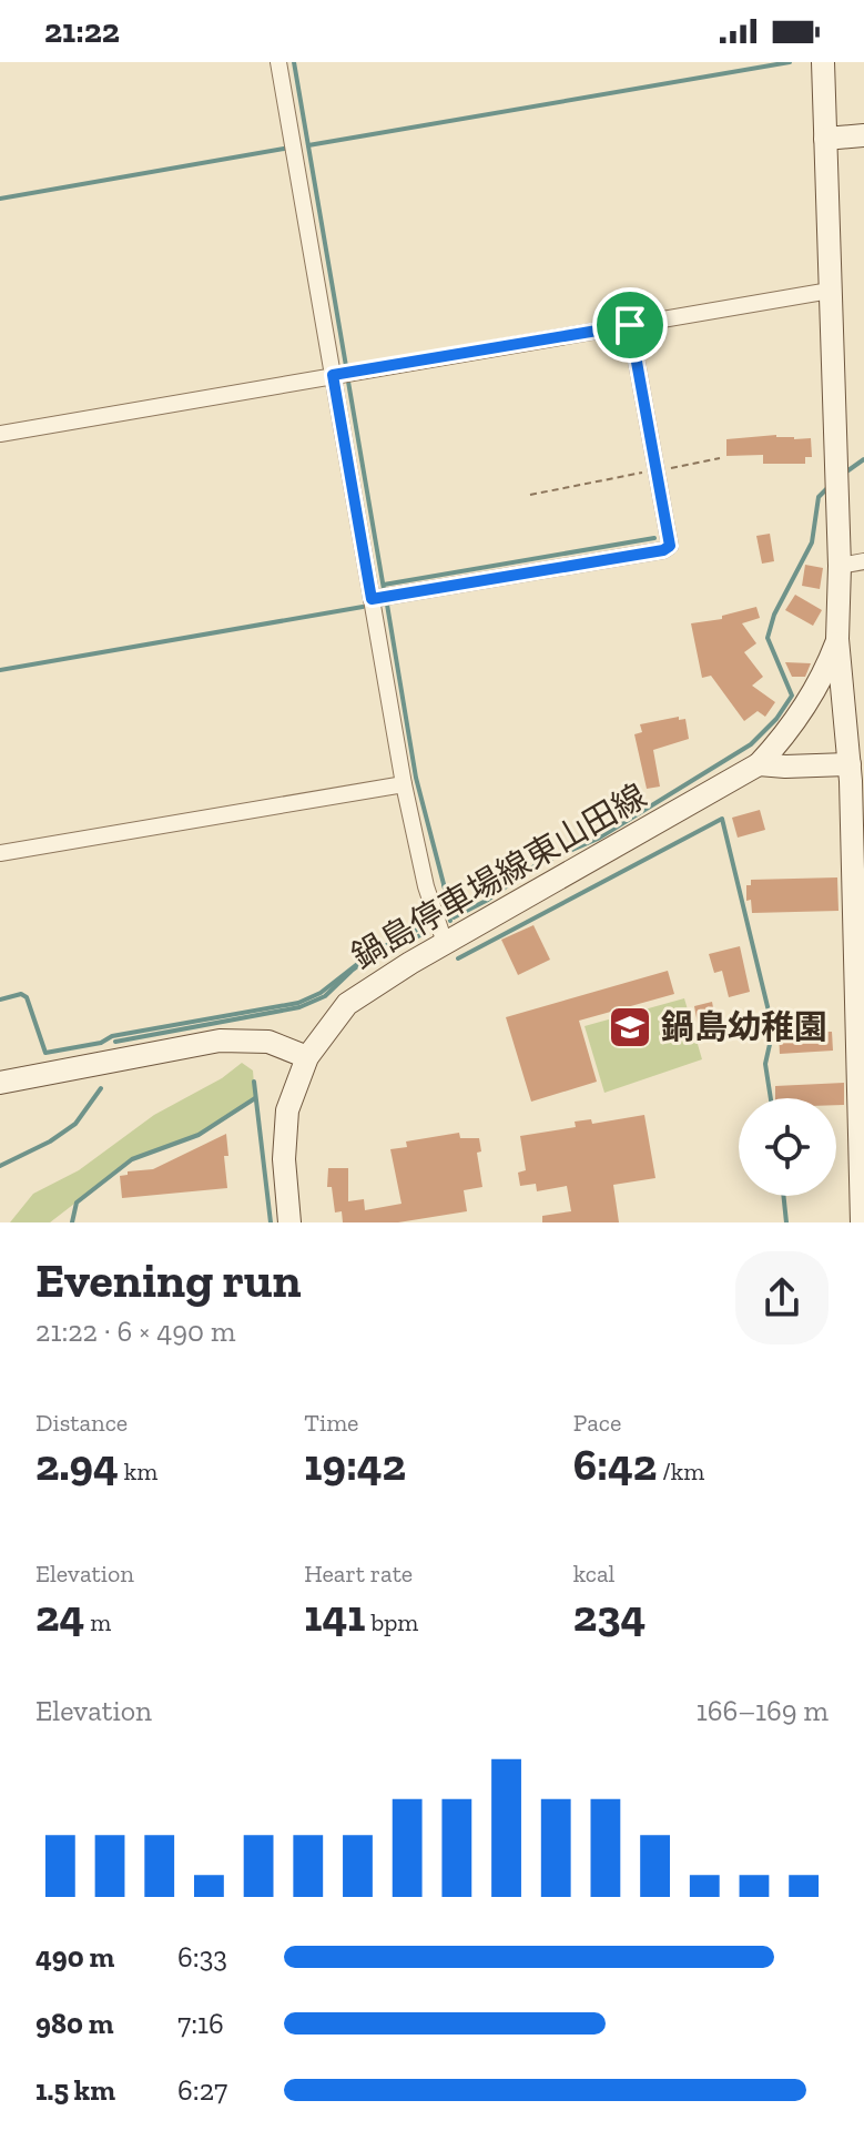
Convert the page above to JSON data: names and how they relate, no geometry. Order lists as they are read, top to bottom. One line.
{"streets":{"main road":["鍋島停車場線東山田線"]},"places":{"school or university":["鍋島幼稚園"]},"page":{"status":"21:22","heading":["Evening run","21:22 · 6 × 490 m"],"stats":[["Distance","2.94 km"],["Time","19:42"],["Pace","6:42 /km"],["Elevation","24 m"],["Heart rate","141 bpm"],["kcal","234"]],"chart":["Elevation","166–169 m"],"list":[{"name":"490 m","note":"6:33"},{"name":"980 m","note":"7:16"},{"name":"1.5 km","note":"6:27"}]}}
